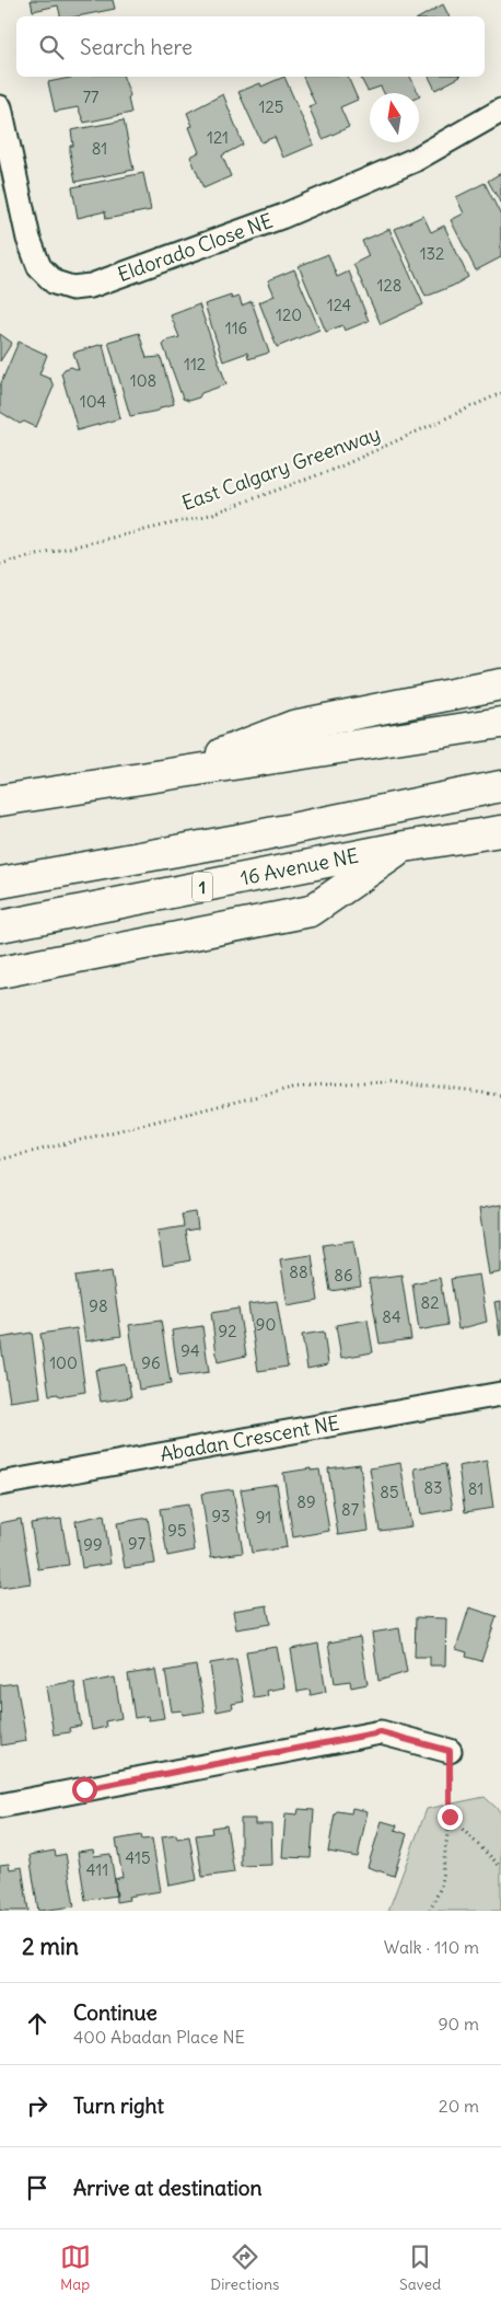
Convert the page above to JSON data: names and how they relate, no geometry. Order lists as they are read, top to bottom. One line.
{"streets":{"highway":["16 Avenue NE","1"],"street":["Eldorado Close NE","Abadan Crescent NE"],"path":["East Calgary Greenway"]},"house_numbers":["77","125","121","81","132","128","124","120","116","112","108","104","88","86","82","98","84","90","92","94","100","96","83","81","85","89","87","93","91","95","97","99","415","411"],"north":"top","page":{"search":"Search here","heading":["2 min","Walk · 110 m"],"list":[["Continue","400 Abadan Place NE","90 m"],["Turn right","20 m"],"Arrive at destination"],"nav":["Map","Directions","Saved"]}}
